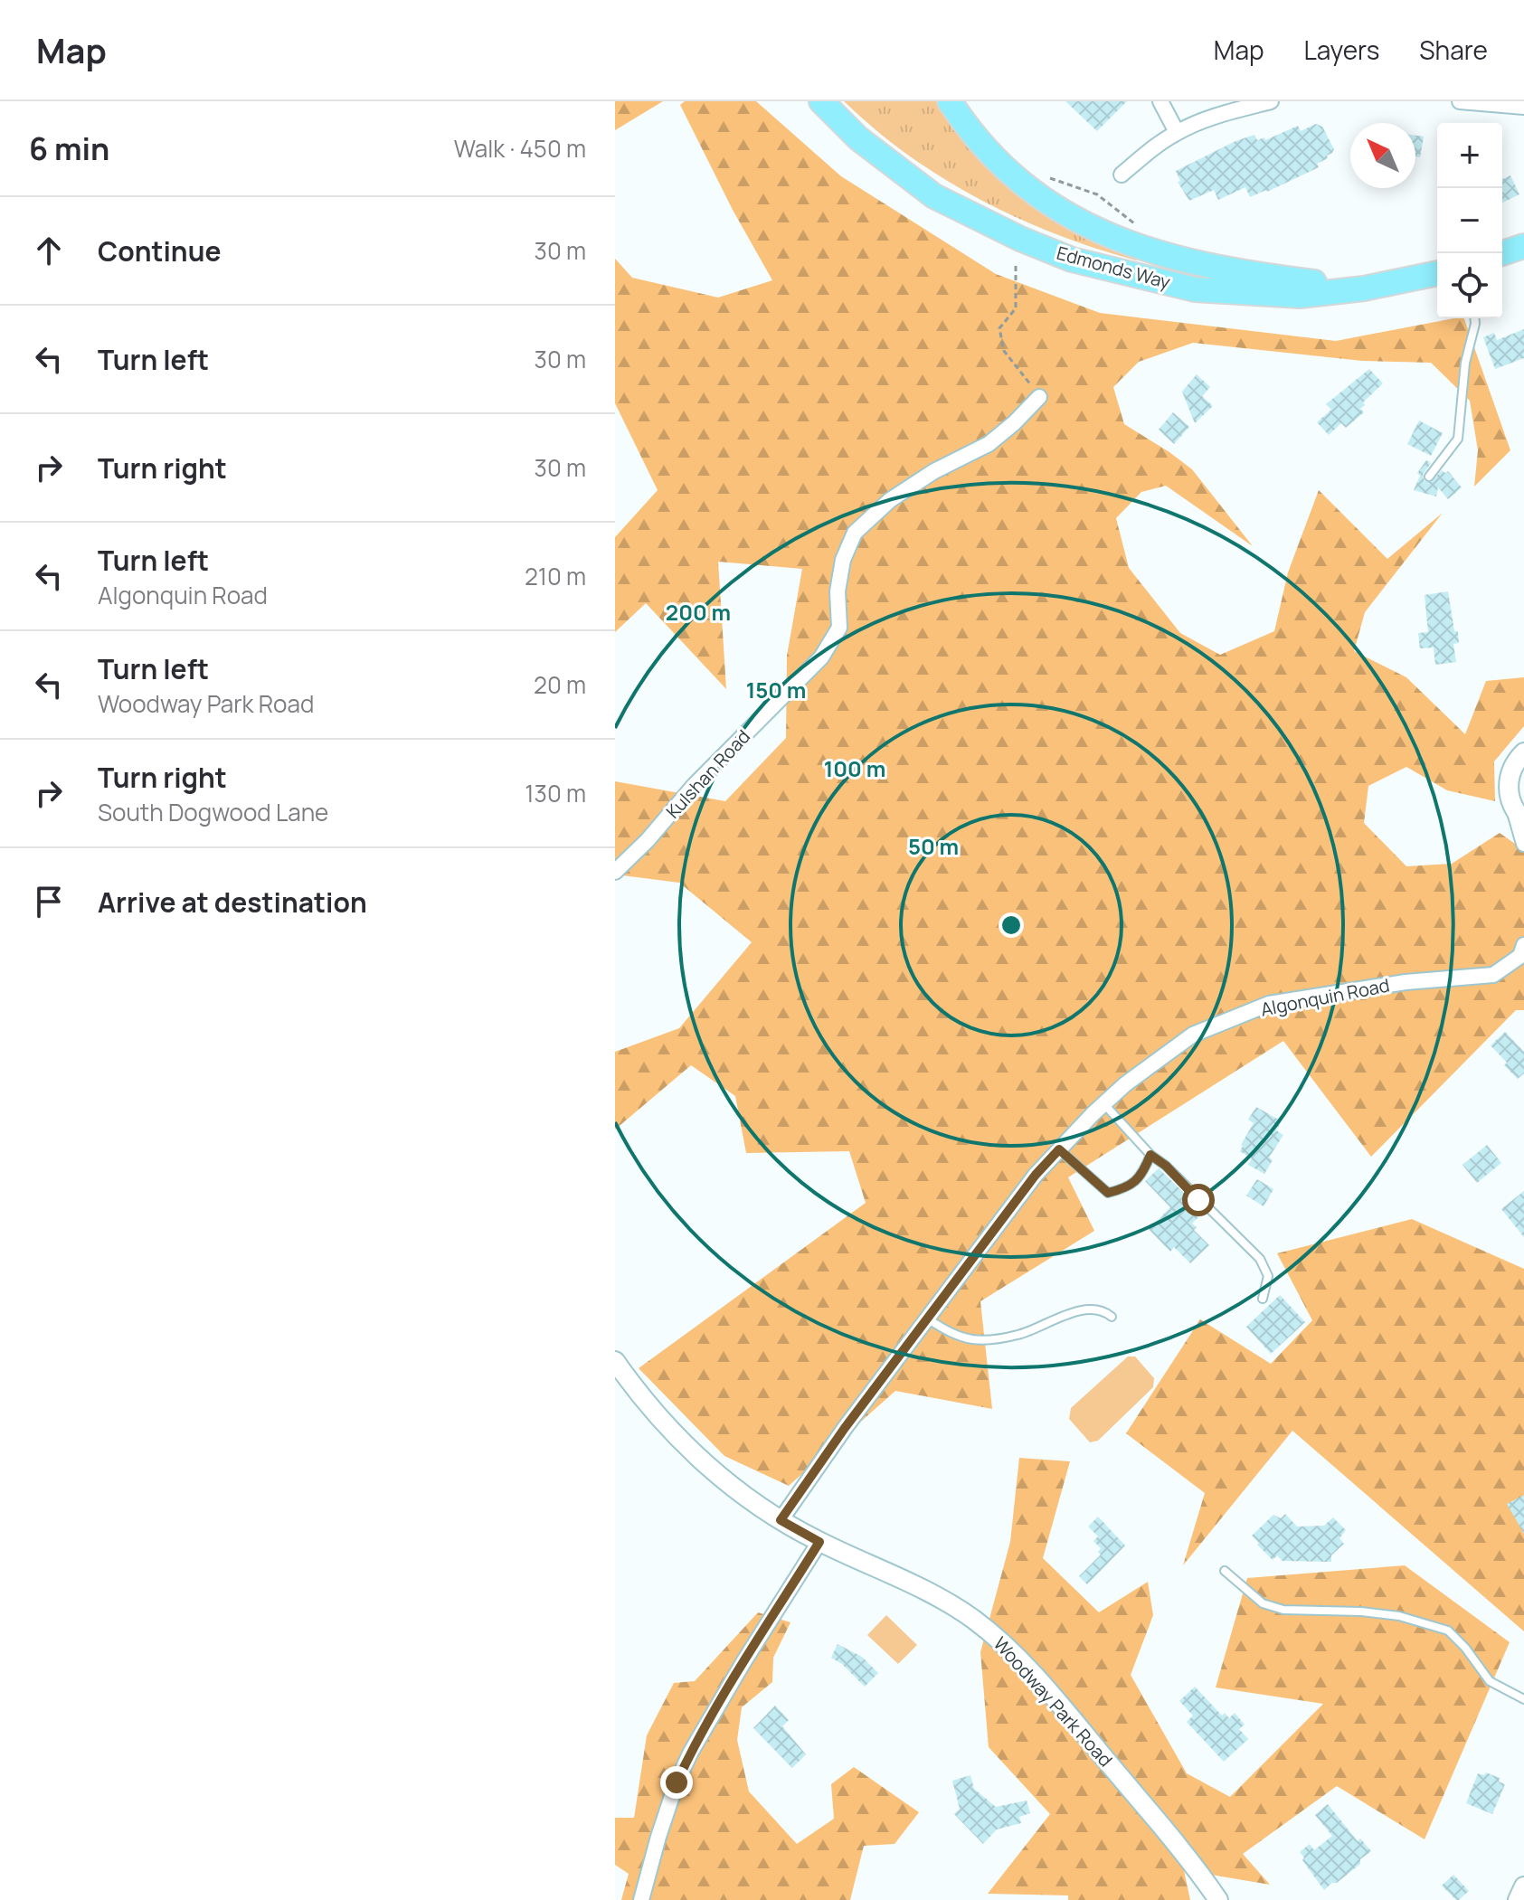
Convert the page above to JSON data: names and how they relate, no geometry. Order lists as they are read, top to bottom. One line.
{"streets":{"main road":["Edmonds Way"],"street":["Kulshan Road","Algonquin Road","Woodway Park Road"]},"crossings":[["Algonquin Road","Woodway Park Road"]],"north":"top left","page":{"header":"Map","nav":["Map","Layers","Share"],"heading":["6 min","Walk · 450 m"],"map_buttons":["+","−"],"list":[["Continue","30 m"],["Turn left","30 m"],["Turn right","30 m"],["Turn left","Algonquin Road","210 m"],["Turn left","Woodway Park Road","20 m"],["Turn right","South Dogwood Lane","130 m"],"Arrive at destination"]},"rings":["200 m","150 m","100 m","50 m"]}
